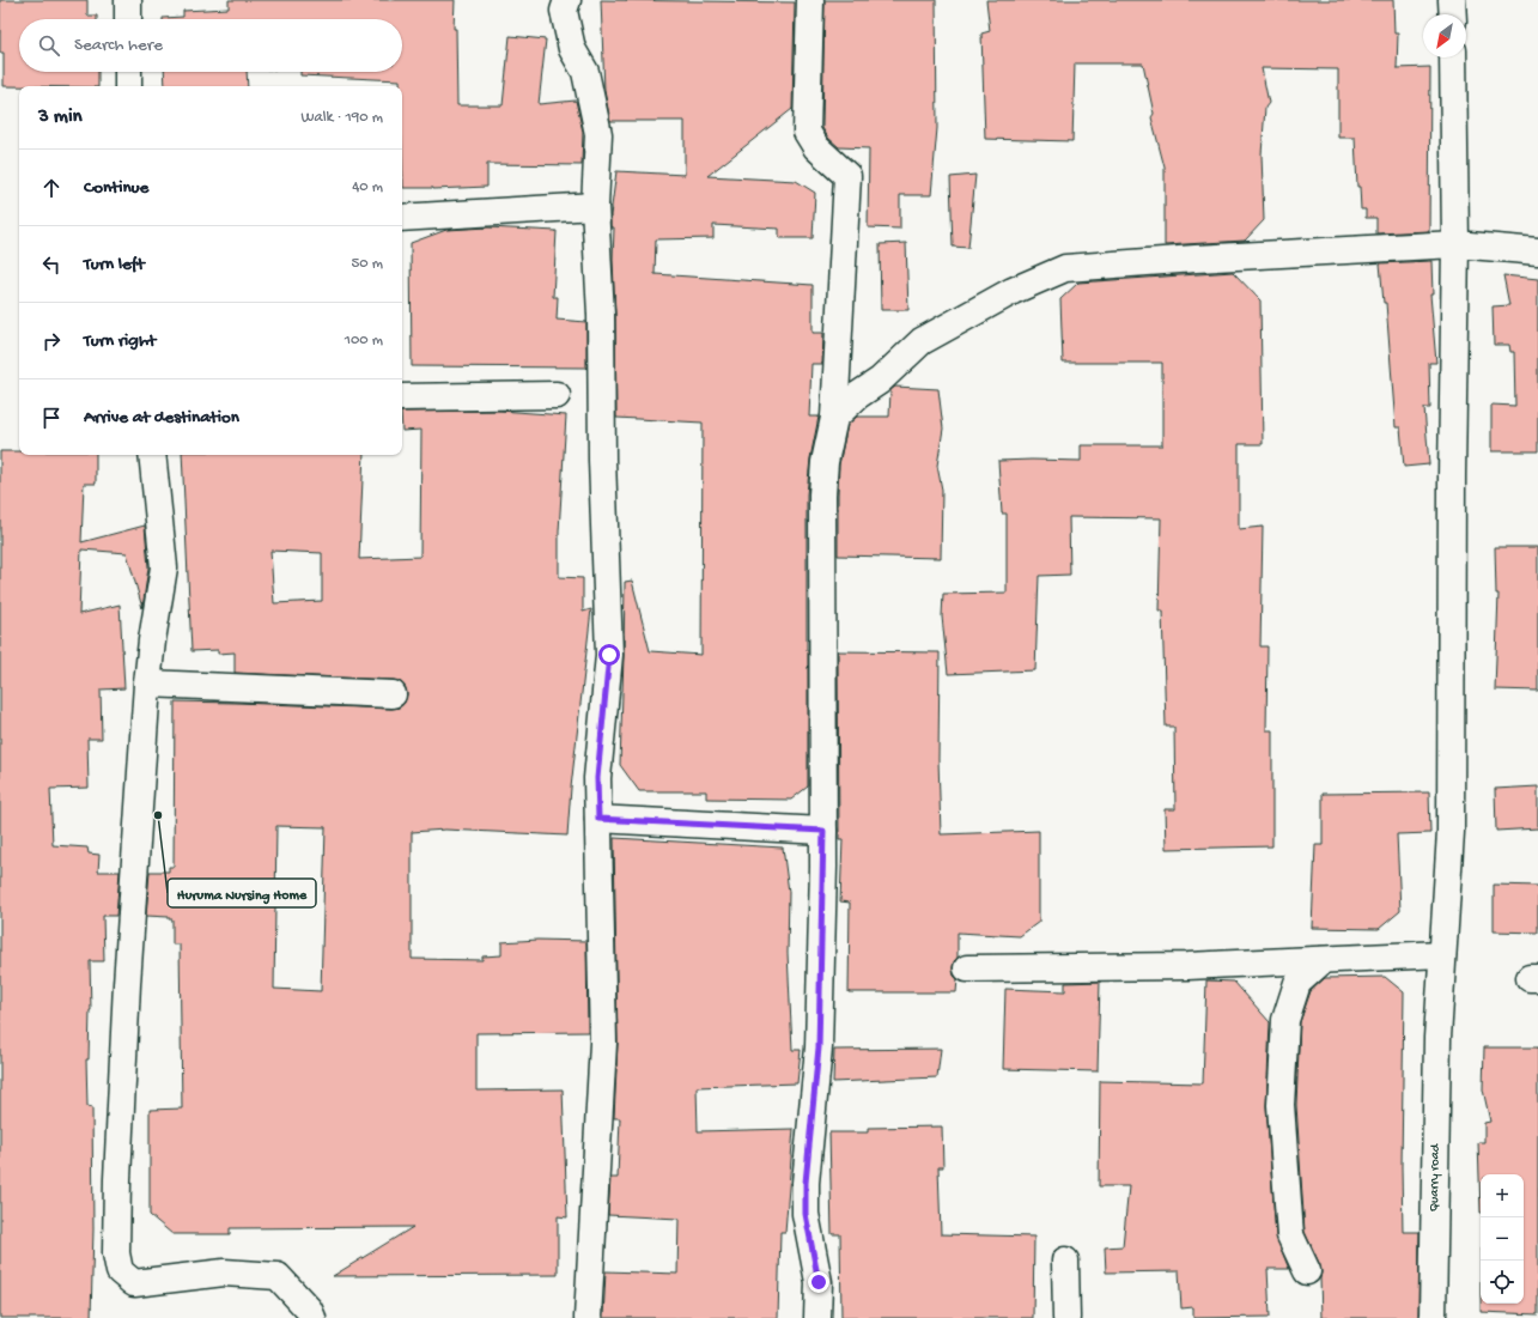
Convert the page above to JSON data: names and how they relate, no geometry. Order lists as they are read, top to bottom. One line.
{"streets":{"street":["Quarry road"]},"places":["Huruma Nursing Home"],"north":"bottom left","page":{"search":"Search here","heading":["3 min","Walk · 190 m"],"list":[["Continue","40 m"],["Turn left","50 m"],["Turn right","100 m"],"Arrive at destination"],"map_buttons":["+","−"]}}
